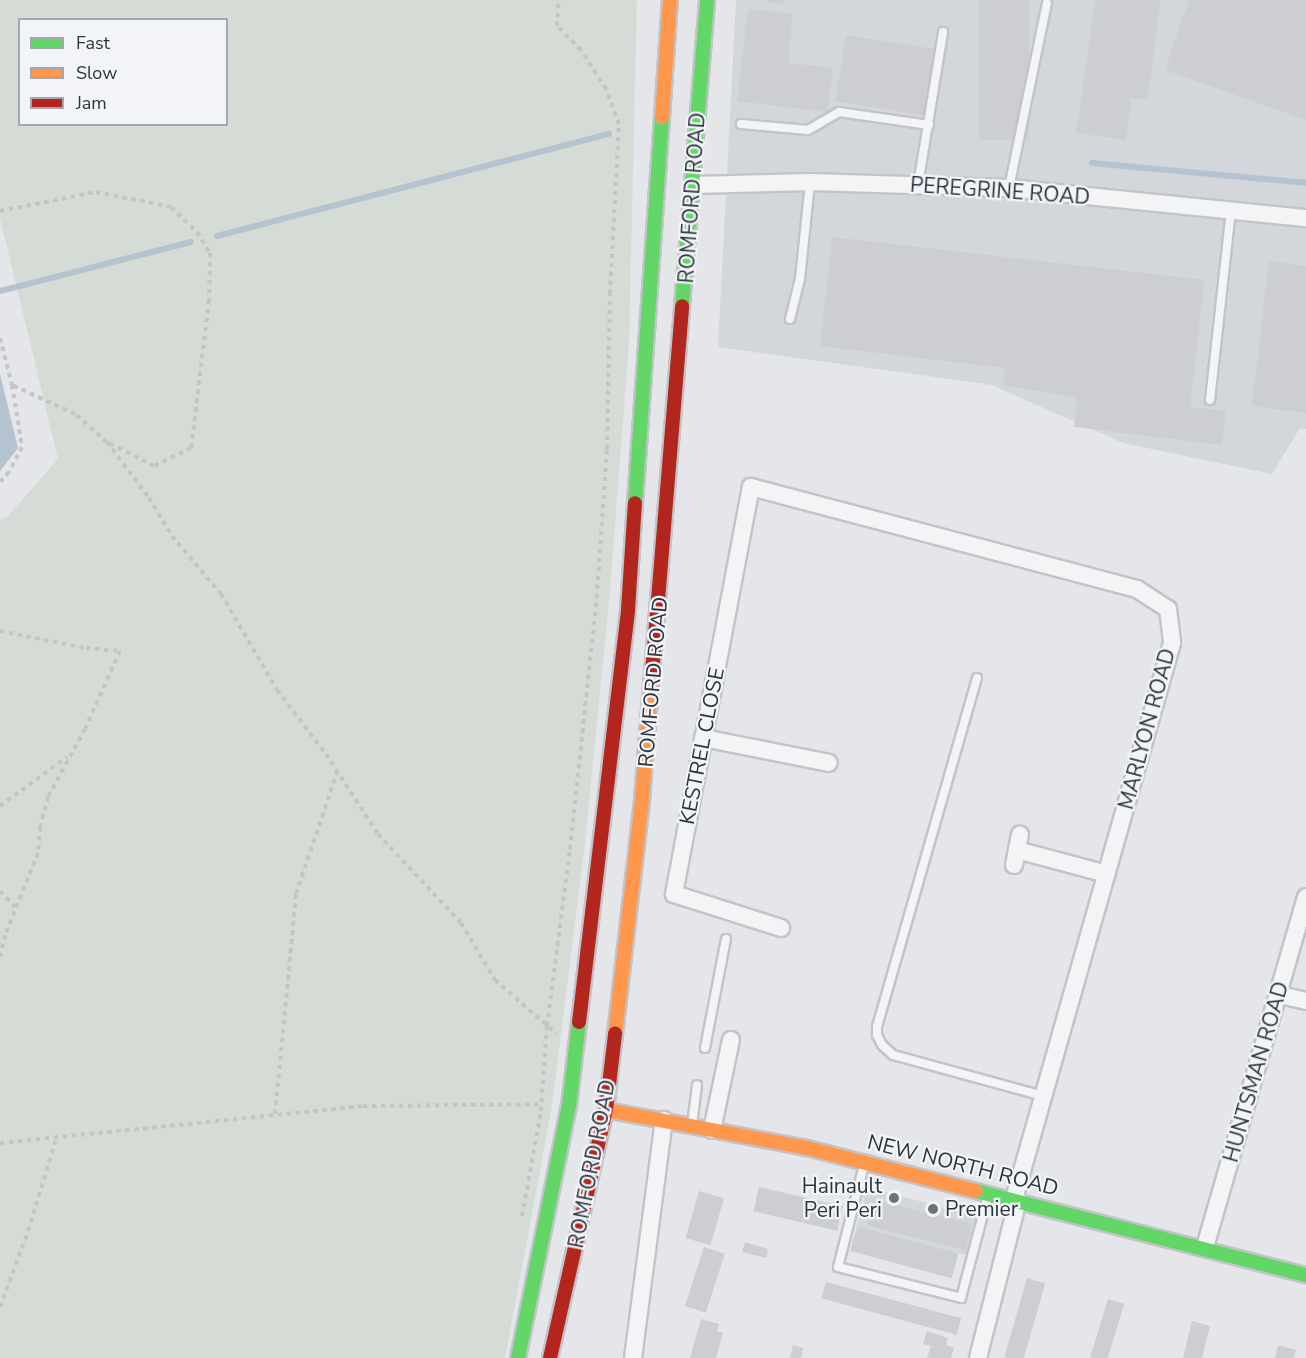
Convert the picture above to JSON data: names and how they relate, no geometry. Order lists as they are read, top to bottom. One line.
{"streets":{"main road":["ROMFORD ROAD","NEW NORTH ROAD"],"street":["PEREGRINE ROAD","MARLYON ROAD","KESTREL CLOSE","HUNTSMAN ROAD"]},"crossings":[["PEREGRINE ROAD","ROMFORD ROAD"],["ROMFORD ROAD","NEW NORTH ROAD"],["MARLYON ROAD","KESTREL CLOSE"],["MARLYON ROAD","NEW NORTH ROAD"],["HUNTSMAN ROAD","NEW NORTH ROAD"]],"places":["Hainault Peri Peri","Premier"],"legend":["Fast","Slow","Jam"]}
